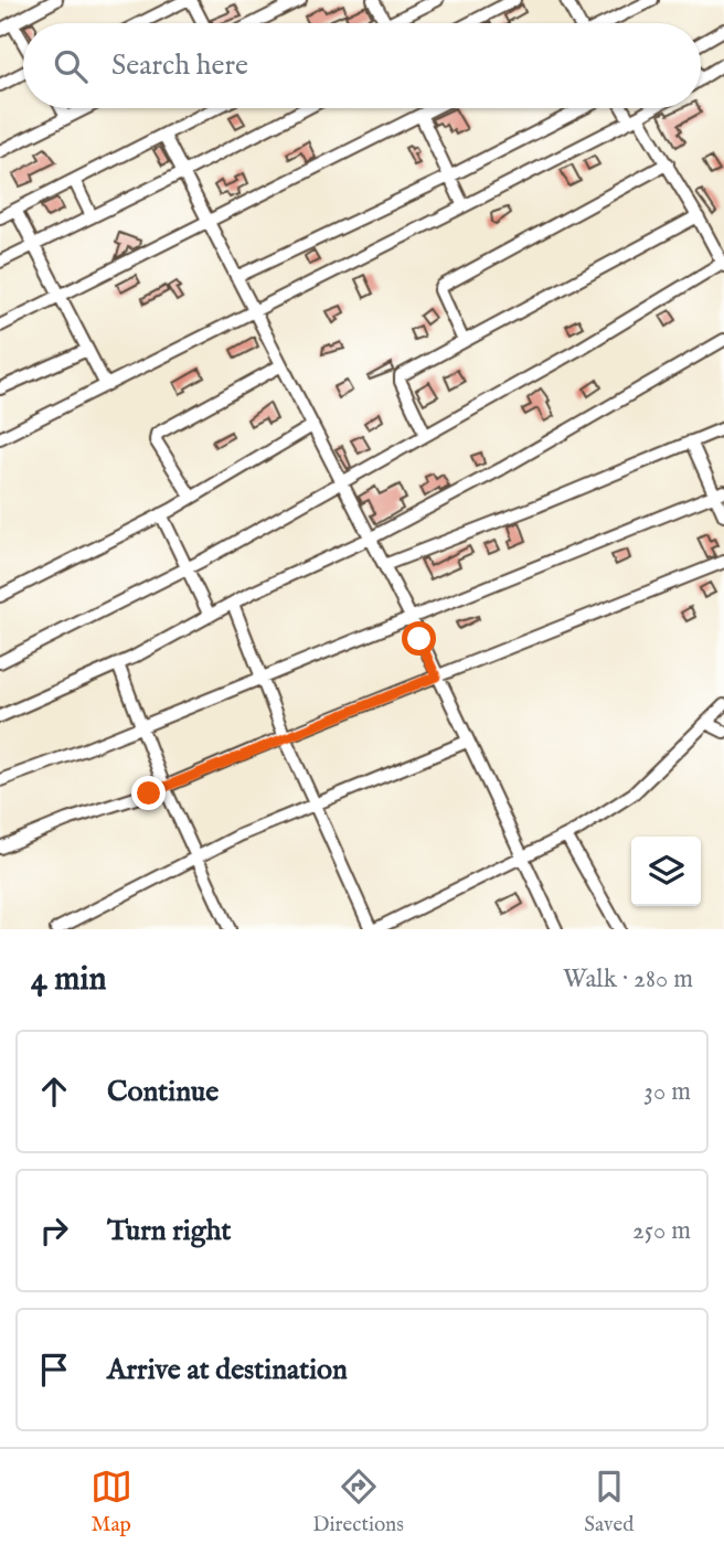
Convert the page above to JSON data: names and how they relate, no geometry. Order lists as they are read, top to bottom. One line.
{"page":{"search":"Search here","heading":["4 min","Walk · 280 m"],"list":[["Continue","30 m"],["Turn right","250 m"],"Arrive at destination"],"nav":["Map","Directions","Saved"]}}
